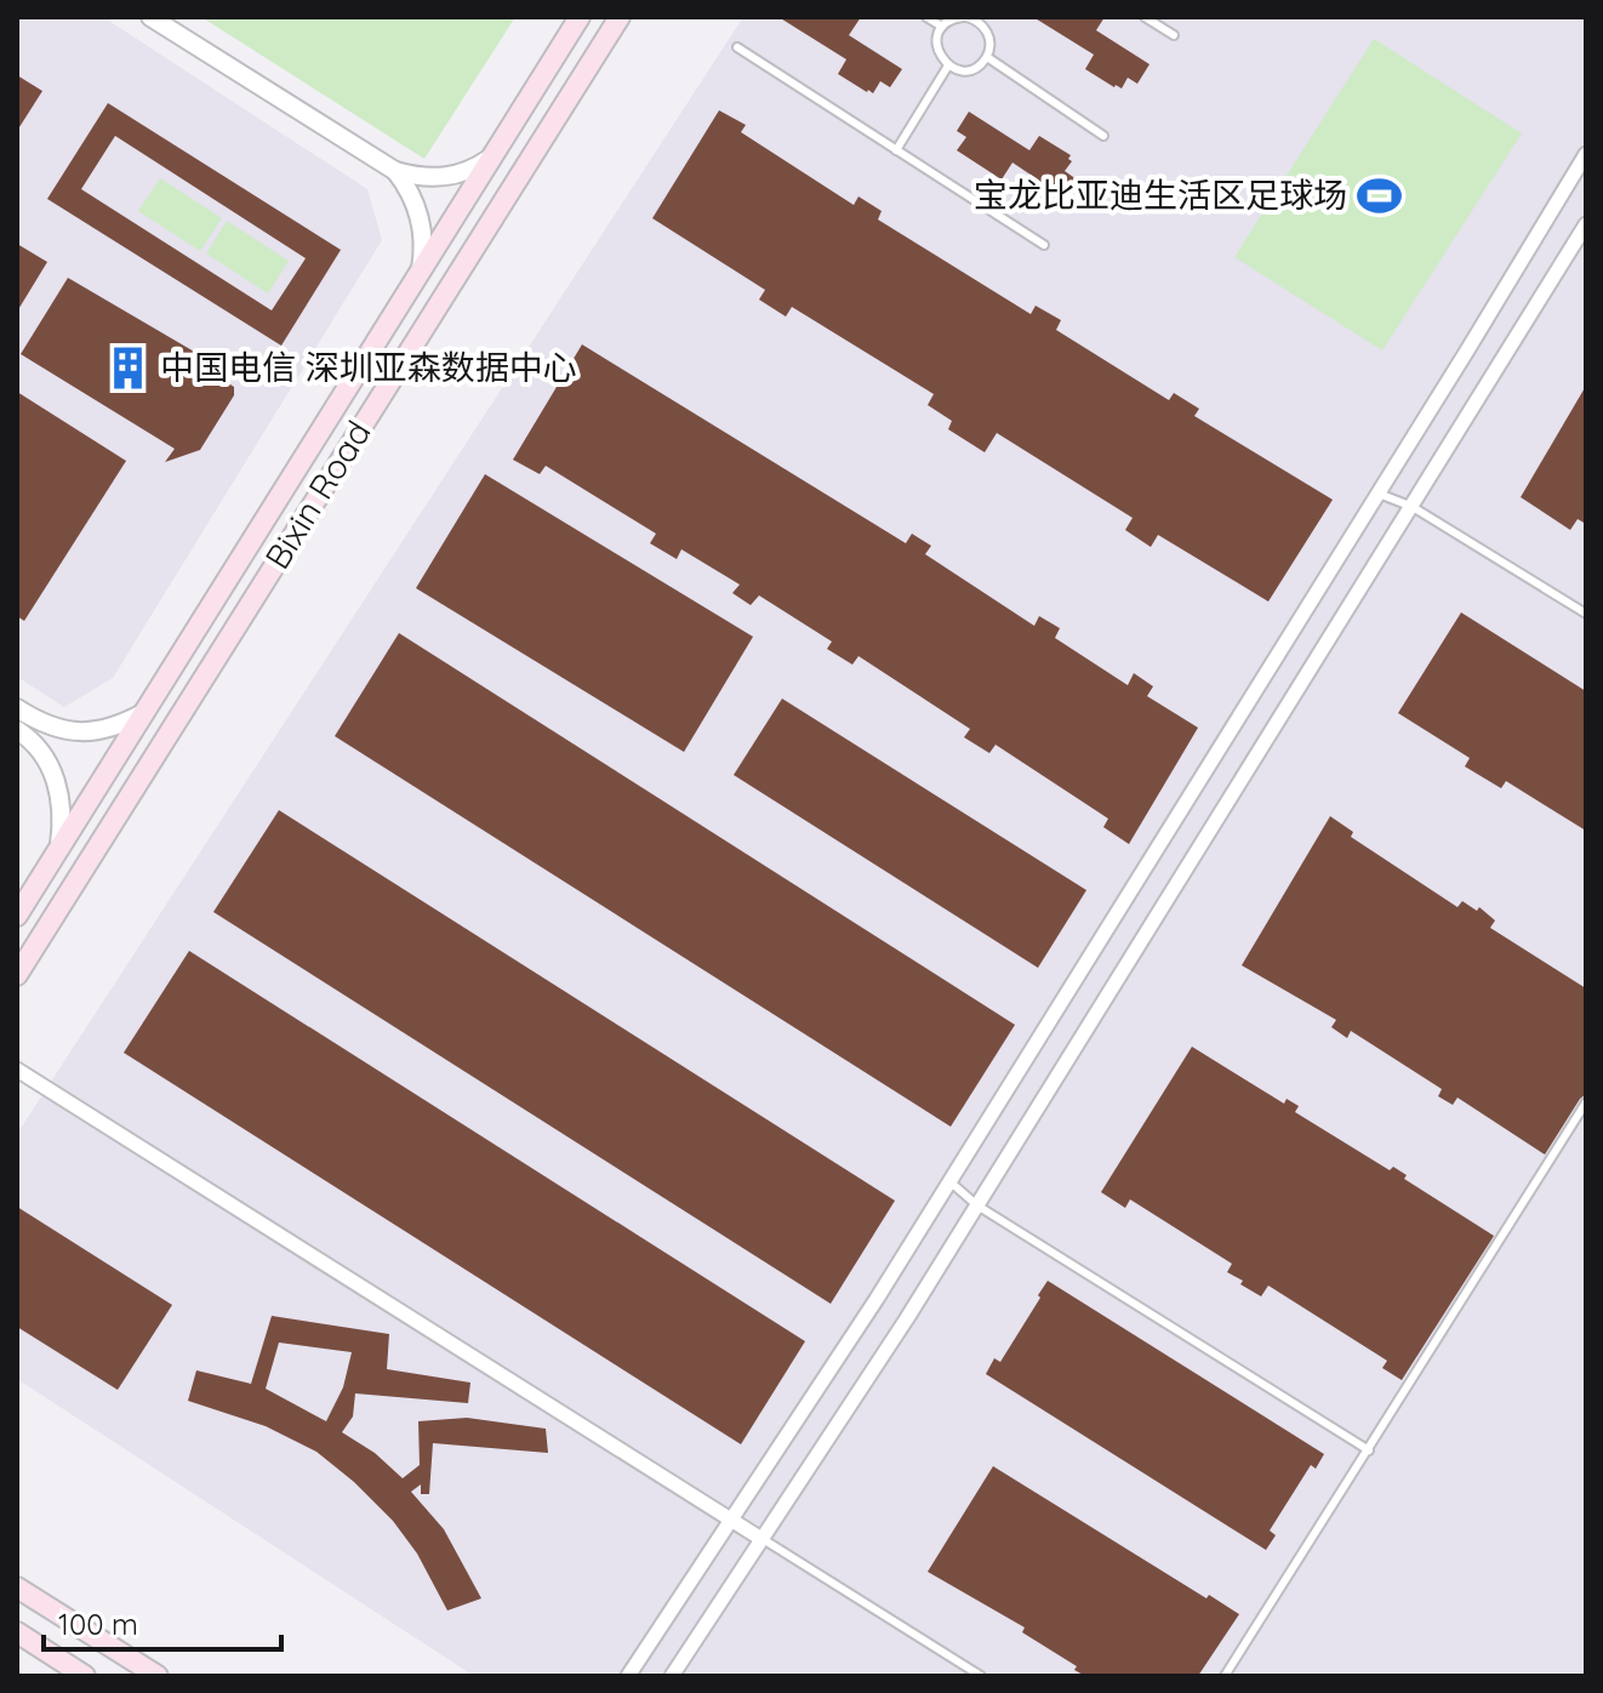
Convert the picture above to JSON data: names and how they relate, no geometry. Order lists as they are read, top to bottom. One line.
{"streets":{"main road":["Bixin Road"]},"places":{"sports":["宝龙比亚迪生活区足球场"],"building":["中国电信 深圳亚森数据中心"]},"scale_bar":"100 m"}
